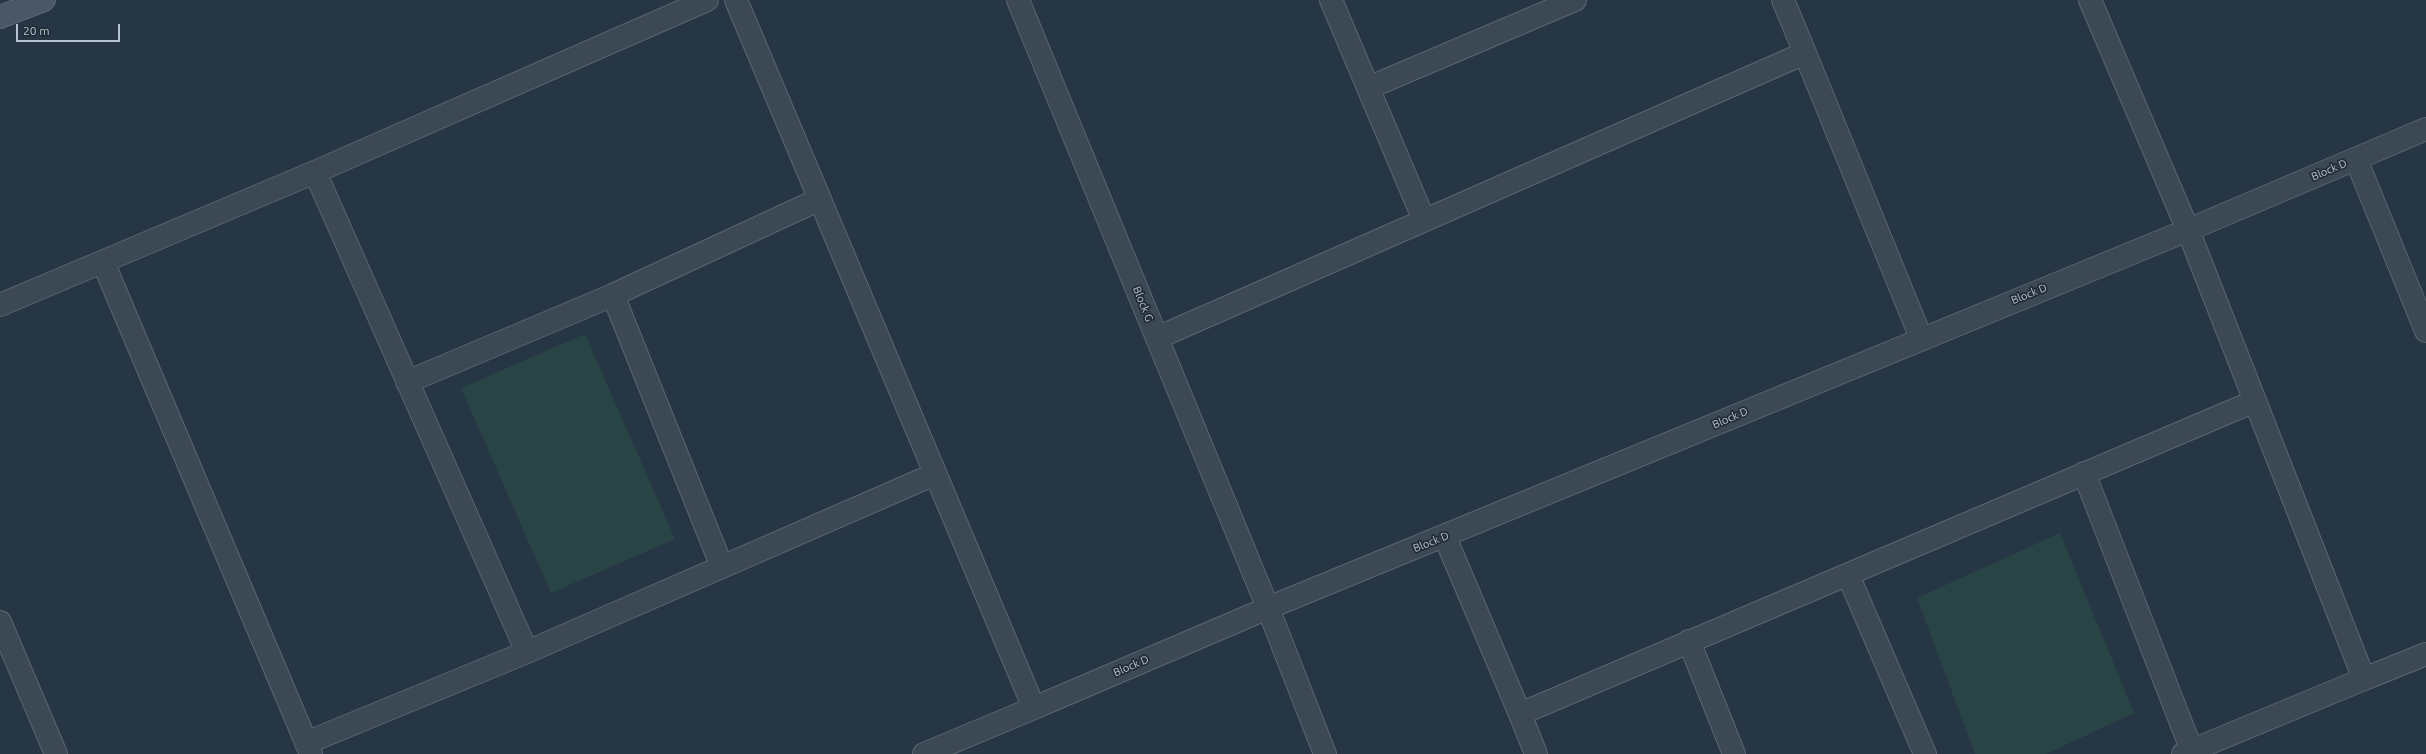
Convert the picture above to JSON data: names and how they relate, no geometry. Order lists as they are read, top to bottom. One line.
{"streets":{"street":["Block D","Block G"]},"crossings":[["Block D","Block G"]],"scale_bar":"20 m"}
